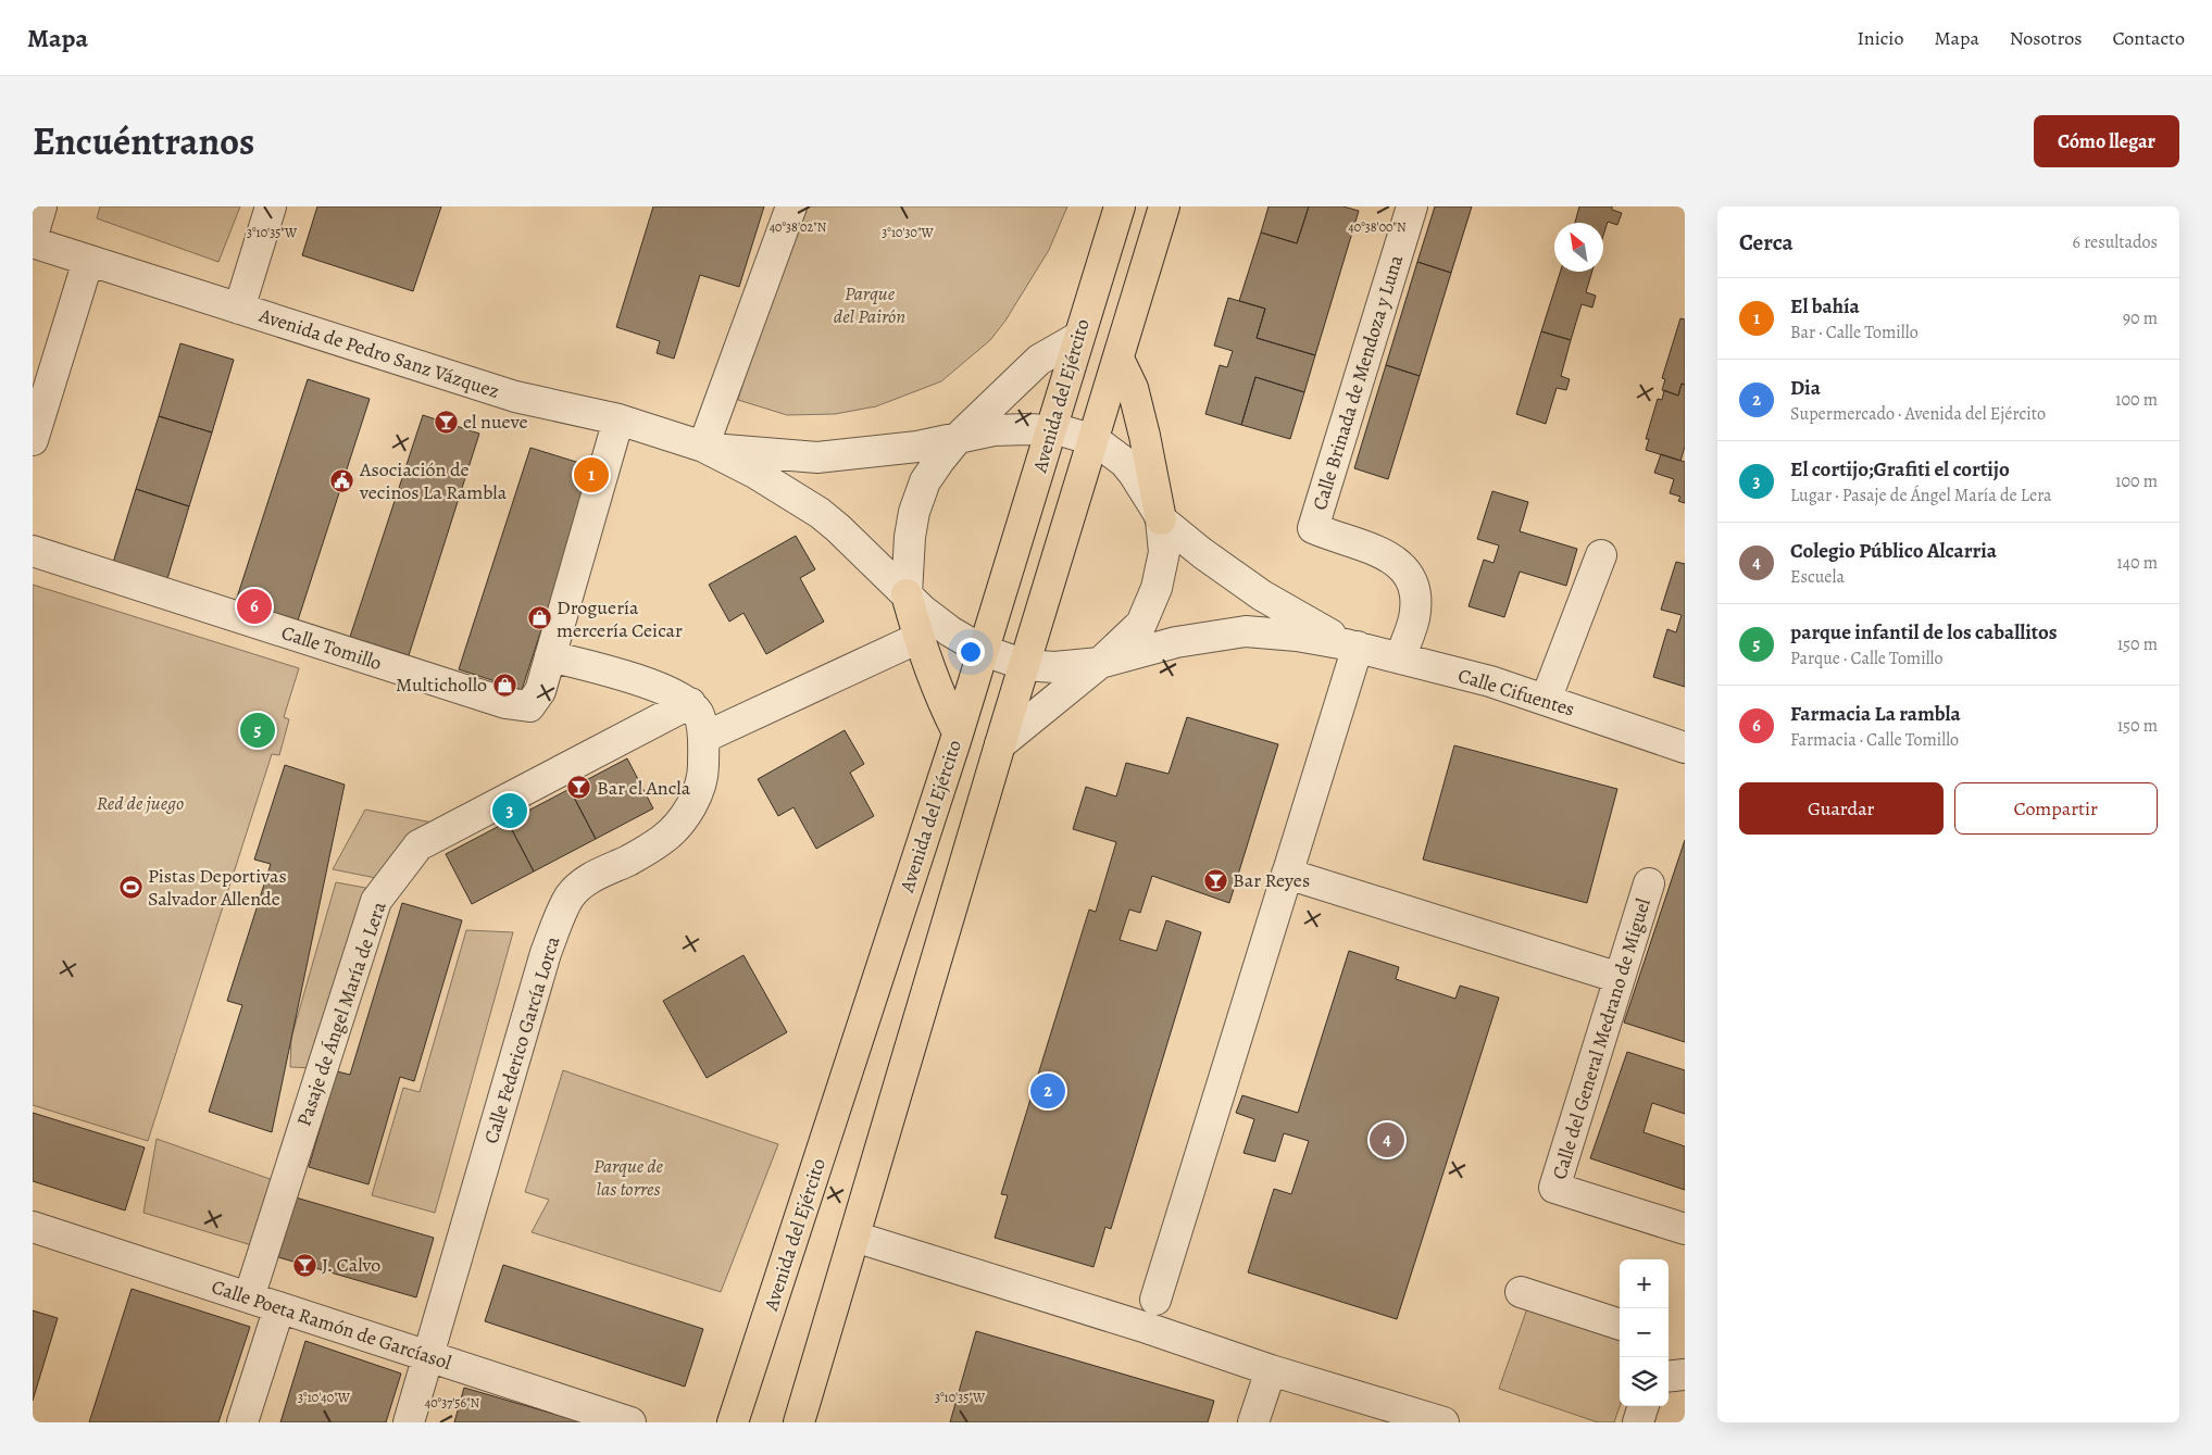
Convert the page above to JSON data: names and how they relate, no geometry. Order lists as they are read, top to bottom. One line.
{"streets":{"main road":["Avenida del Ejército"],"street":["Avenida de Pedro Sanz Vázquez","Calle Brinada de Mendoza y Luna","Calle Tomillo","Calle Cifuentes","Pasaje de Ángel María de Lera","Calle del General Medrano de Miguel","Calle Federico García Lorca","Calle Poeta Ramón de Garcíasol"]},"crossings":[["Avenida de Pedro Sanz Vázquez","Avenida del Ejército"],["Avenida de Pedro Sanz Vázquez","Calle Tomillo"],["Avenida de Pedro Sanz Vázquez","Calle Cifuentes"],["Calle Brinada de Mendoza y Luna","Calle Cifuentes"],["Pasaje de Ángel María de Lera","Calle Federico García Lorca"],["Pasaje de Ángel María de Lera","Calle Poeta Ramón de Garcíasol"],["Calle Federico García Lorca","Calle Poeta Ramón de Garcíasol"]],"parks":["Parque del Pairón","Red de juego","Parque de las torres"],"places":{"bar":["el nueve","Bar el Ancla","Bar Reyes","J. Calvo"],"public building":["Asociación de vecinos La Rambla"],"shop":["Droguería mercería Ceicar","Multichollo"],"sports":["Pistas Deportivas Salvador Allende"]},"north":"top left","page":{"header":"Mapa","nav":["Inicio","Mapa","Nosotros","Contacto"],"title":"Encuéntranos","buttons":["Cómo llegar",["Guardar","Compartir"]],"heading":["Cerca","6 resultados"],"list":[{"mark":"1","name":"El bahía","note":"Bar · Calle Tomillo","value":"90 m"},{"mark":"2","name":"Dia","note":"Supermercado · Avenida del Ejército","value":"100 m"},{"mark":"3","name":"El cortijo;Grafiti el cortijo","note":"Lugar · Pasaje de Ángel María de Lera","value":"100 m"},{"mark":"4","name":"Colegio Público Alcarria","note":"Escuela","value":"140 m"},{"mark":"5","name":"parque infantil de los caballitos","note":"Parque · Calle Tomillo","value":"150 m"},{"mark":"6","name":"Farmacia La rambla","note":"Farmacia · Calle Tomillo","value":"150 m"}],"pins":["1","6","5","3","2","4"],"map_buttons":["+","−"]},"coordinates":["40°38'02\"N","40°38'00\"N","3°10'35\"W","3°10'30\"W","3°10'40\"W","40°37'56\"N"]}
